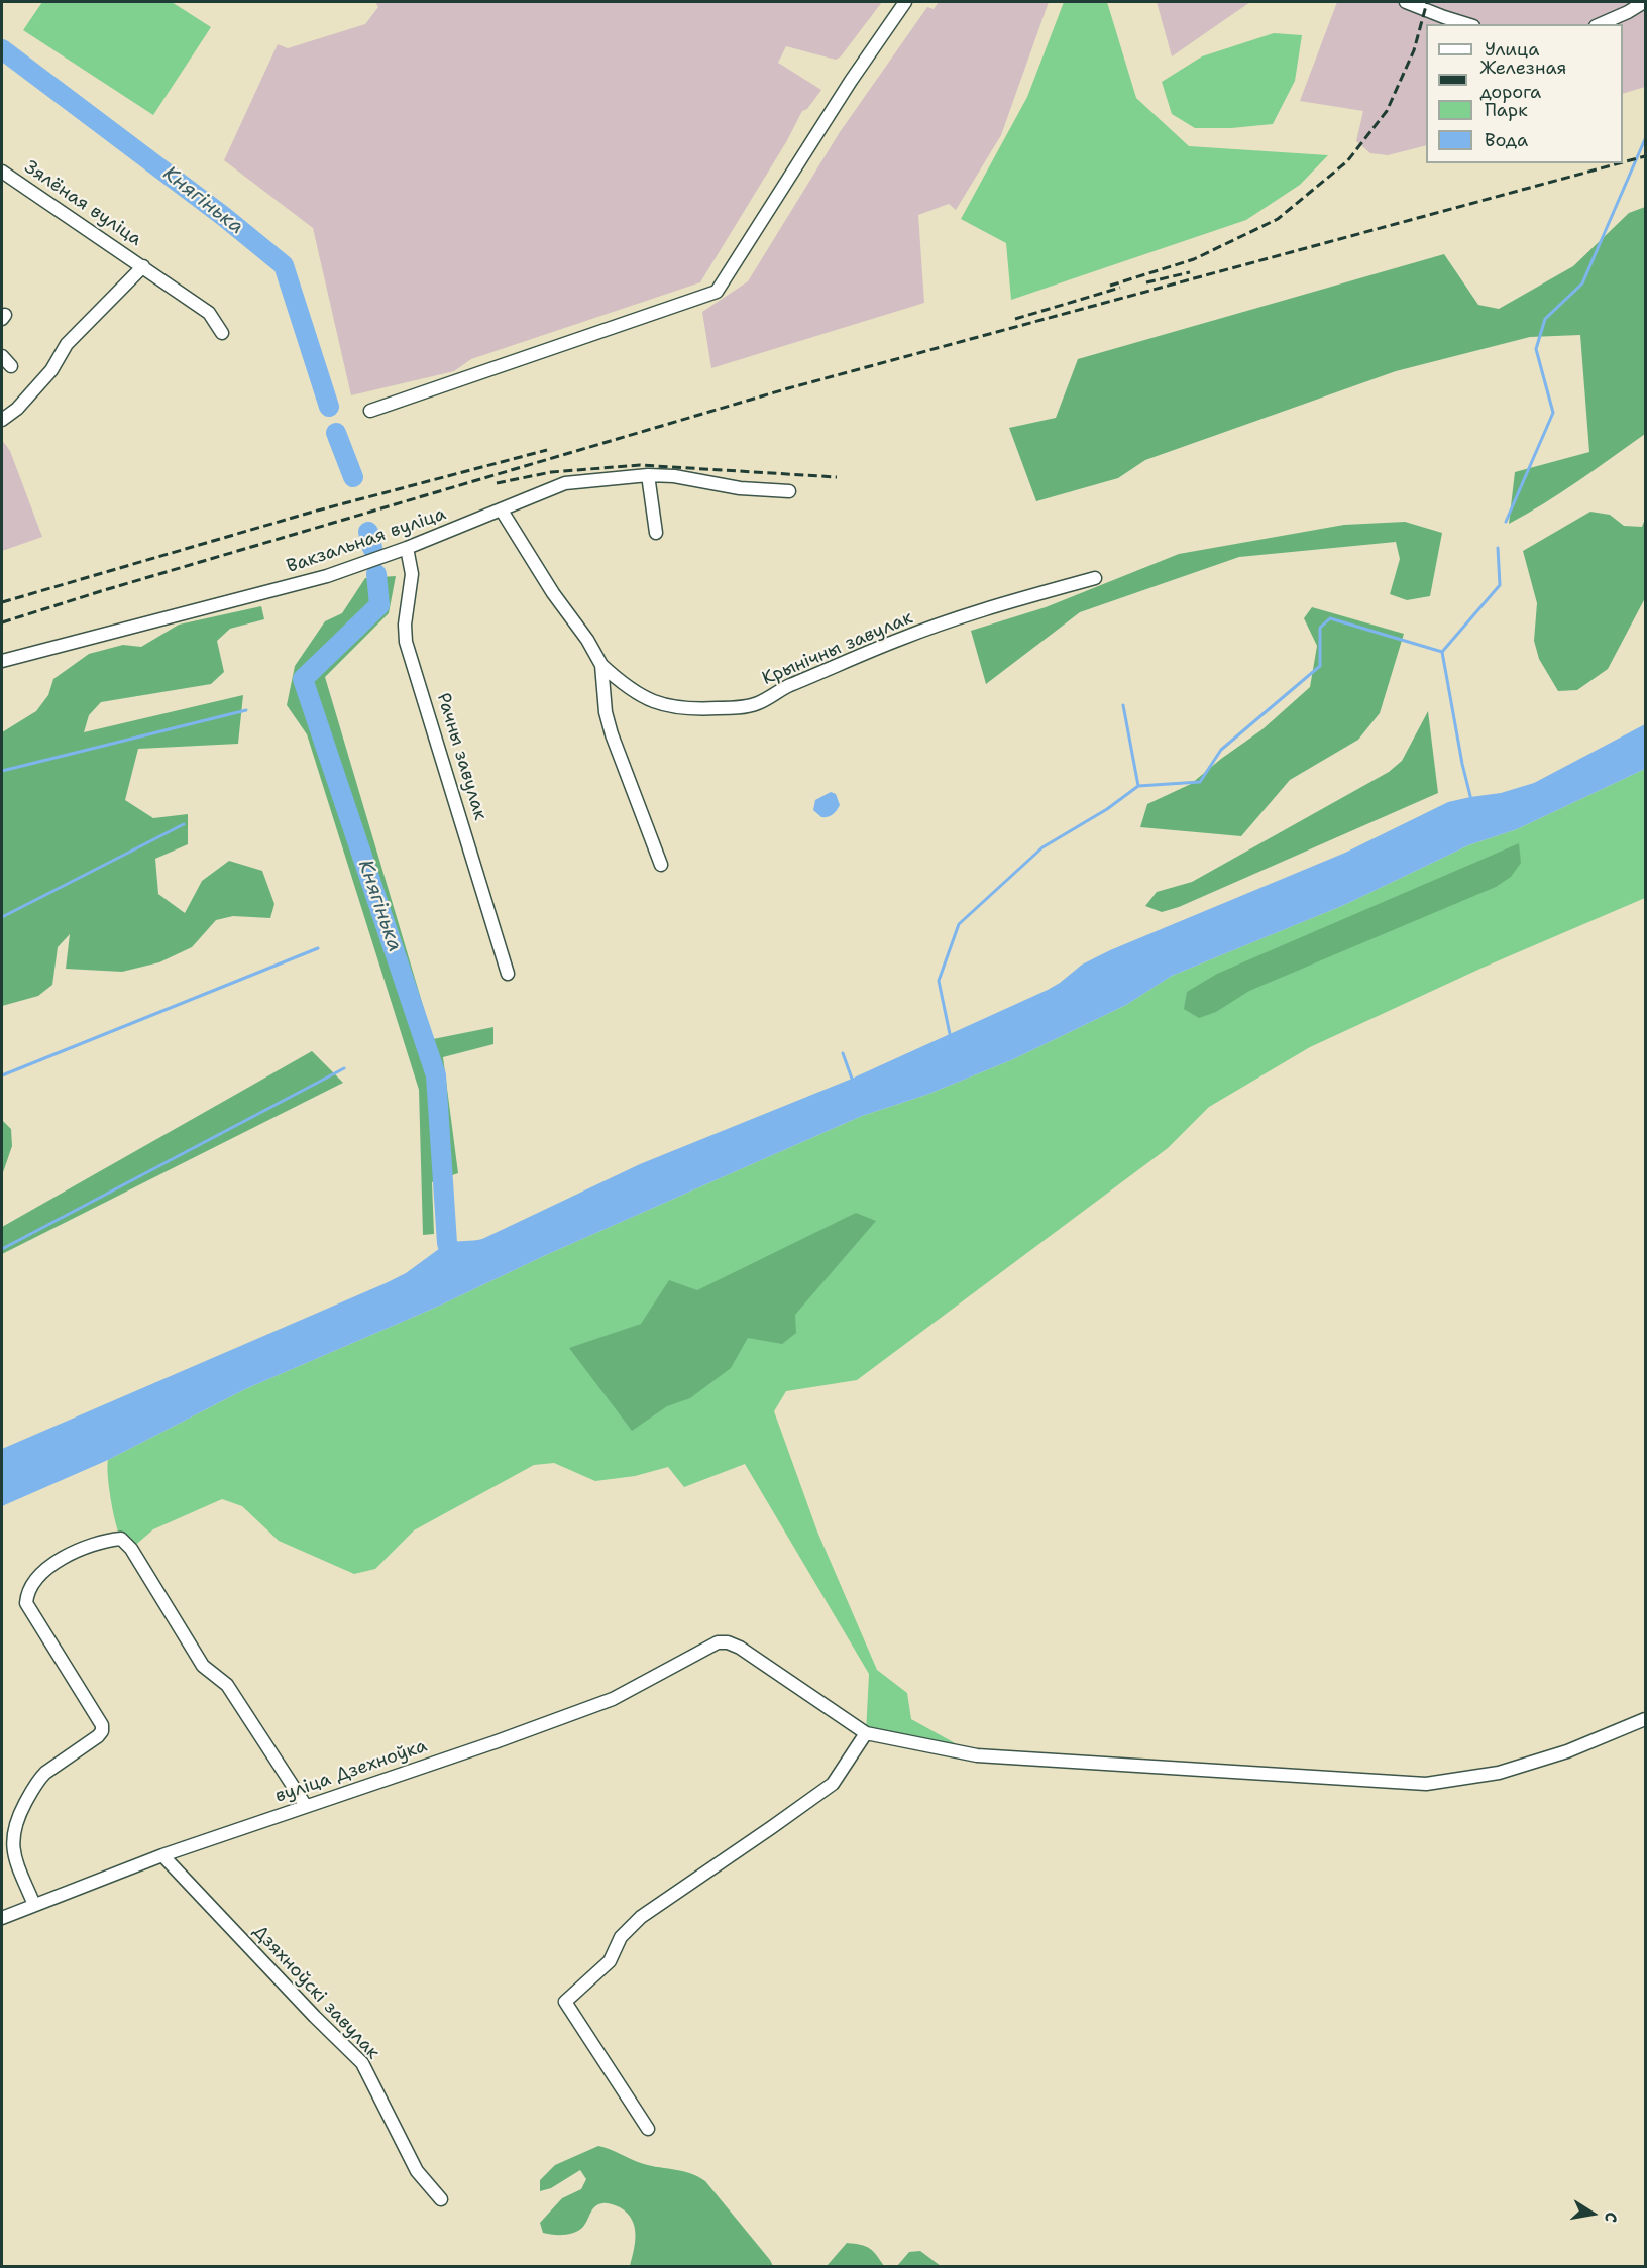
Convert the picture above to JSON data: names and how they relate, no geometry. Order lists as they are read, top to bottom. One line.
{"streets":{"street":["Зялёная вуліца","Вакзальная вуліца","Крынічны завулак","Рачны завулак","вуліца Дзехноўка","Дзяхноўскі завулак"]},"crossings":[["Вакзальная вуліца","Рачны завулак"],["вуліца Дзехноўка","Дзяхноўскі завулак"]],"water":["Княгінька"],"legend":["Улица","Железная дорога","Парк","Вода"],"north":"right"}
